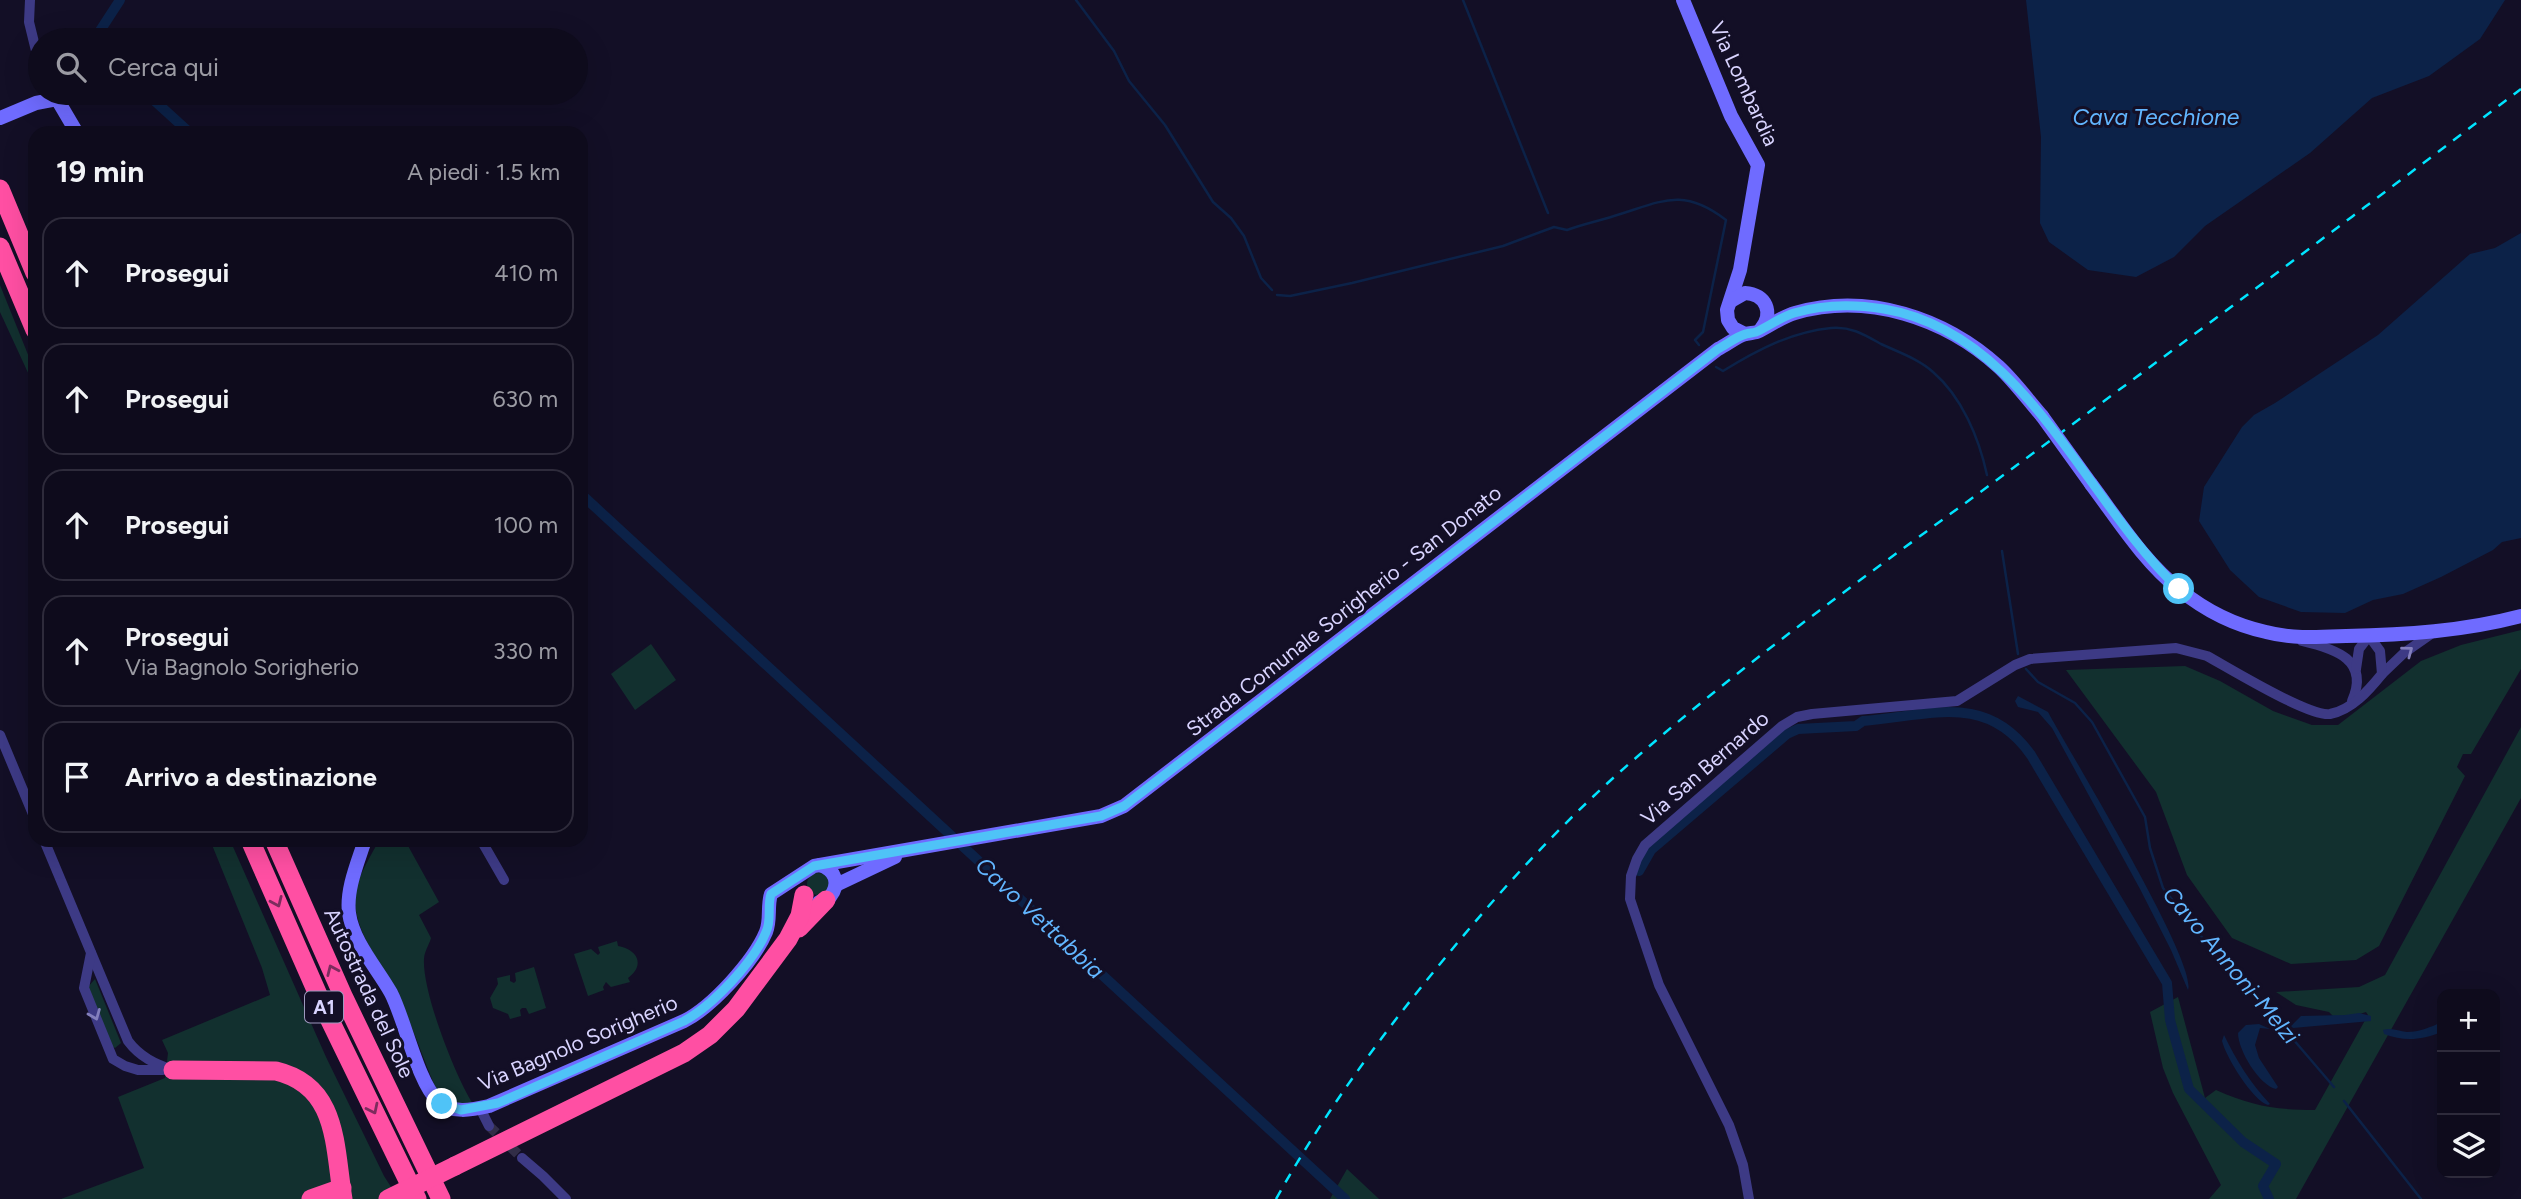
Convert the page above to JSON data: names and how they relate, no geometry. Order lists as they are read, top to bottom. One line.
{"streets":{"highway":["Autostrada del Sole","A1"],"street":["Via Lombardia","Strada Comunale Sorigherio - San Donato","Via San Bernardo","Via Bagnolo Sorigherio"]},"water":["Cava Tecchione","Cavo Vettabbia","Cavo Annoni-Melzi"],"page":{"search":"Cerca qui","heading":["19 min","A piedi · 1.5 km"],"list":[["Prosegui","410 m"],["Prosegui","630 m"],["Prosegui","100 m"],["Prosegui","Via Bagnolo Sorigherio","330 m"],"Arrivo a destinazione"],"map_buttons":["+","−"]}}
